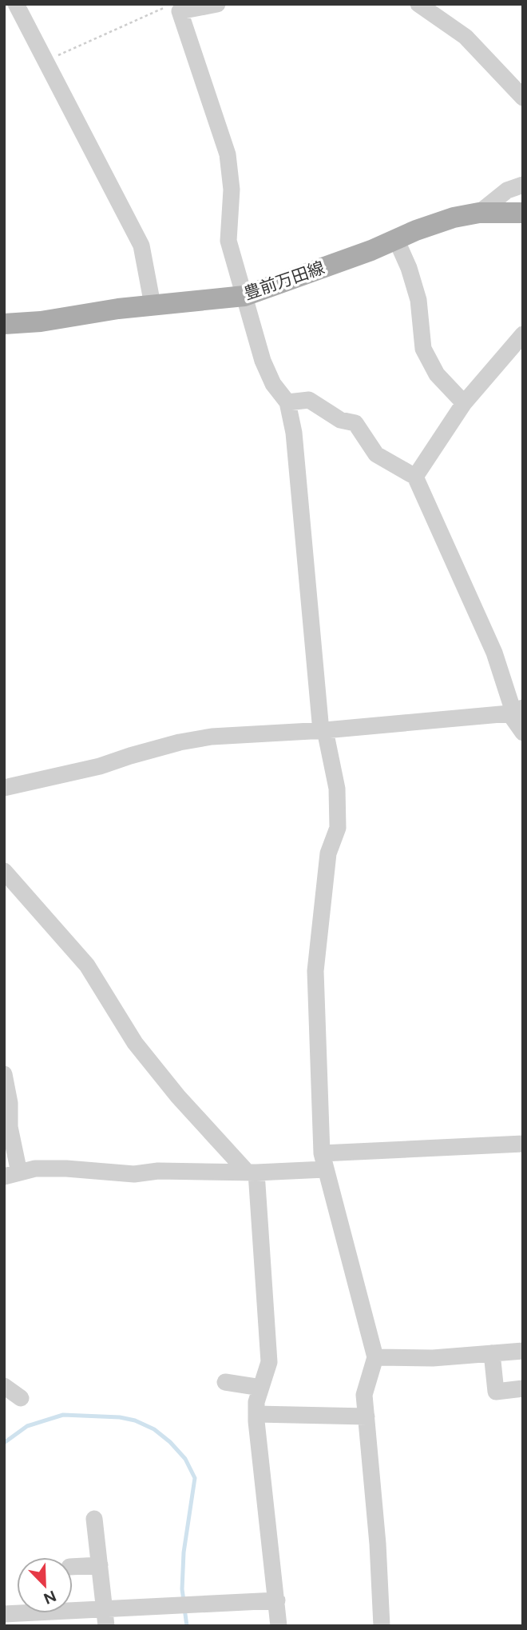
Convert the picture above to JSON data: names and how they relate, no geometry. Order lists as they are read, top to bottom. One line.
{"streets":{"main road":["豊前万田線"]},"north":"bottom right"}
